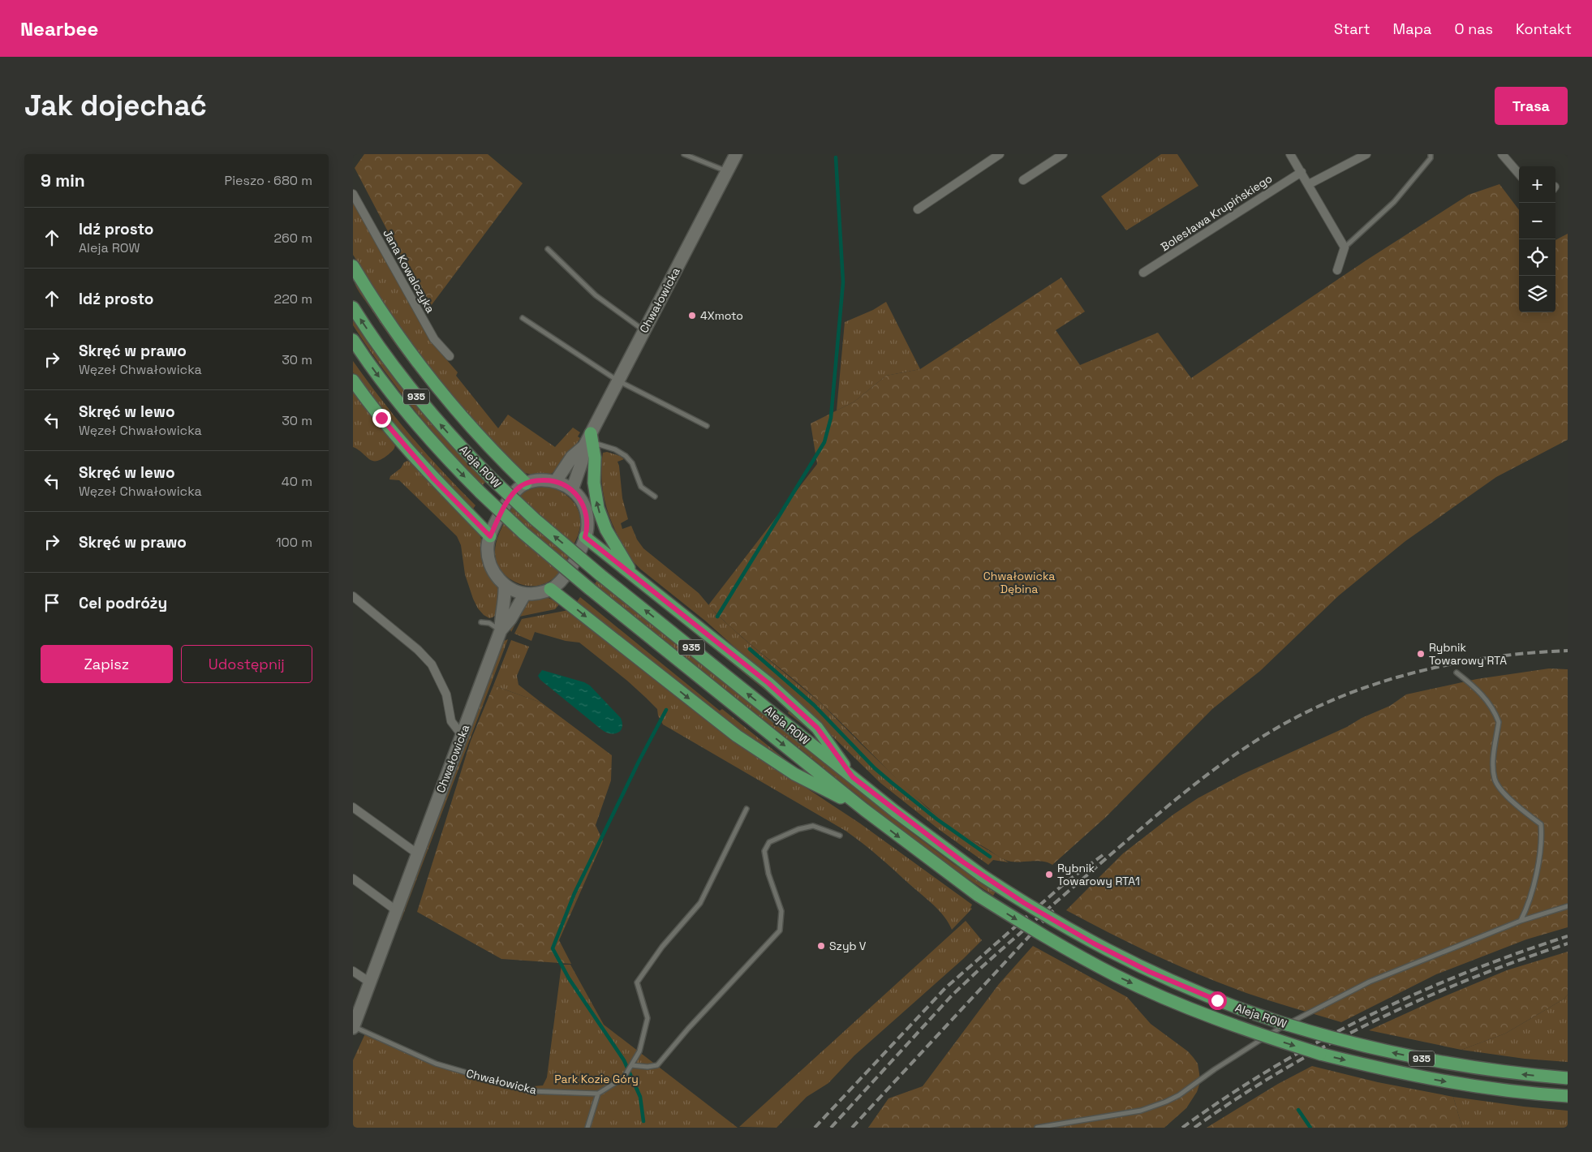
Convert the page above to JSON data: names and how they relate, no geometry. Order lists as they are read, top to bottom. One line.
{"streets":{"main road":["Chwałowicka","935","Aleja ROW"],"street":["Bolesława Krupińskiego","Jana Kowalczyka"]},"parks":["Chwałowicka Dębina","Park Kozie Góry"],"places":["4Xmoto","Rybnik Towarowy RTA","Rybnik Towarowy RTA1","Szyb V"],"page":{"header":"Nearbee","nav":["Start","Mapa","O nas","Kontakt"],"buttons":["Trasa",["Zapisz","Udostępnij"]],"title":"Jak dojechać","heading":["9 min","Pieszo · 680 m"],"map_buttons":["+","−"],"list":[["Idź prosto","Aleja ROW","260 m"],["Idź prosto","220 m"],["Skręć w prawo","Węzeł Chwałowicka","30 m"],["Skręć w lewo","Węzeł Chwałowicka","30 m"],["Skręć w lewo","Węzeł Chwałowicka","40 m"],["Skręć w prawo","100 m"],"Cel podróży"]}}
